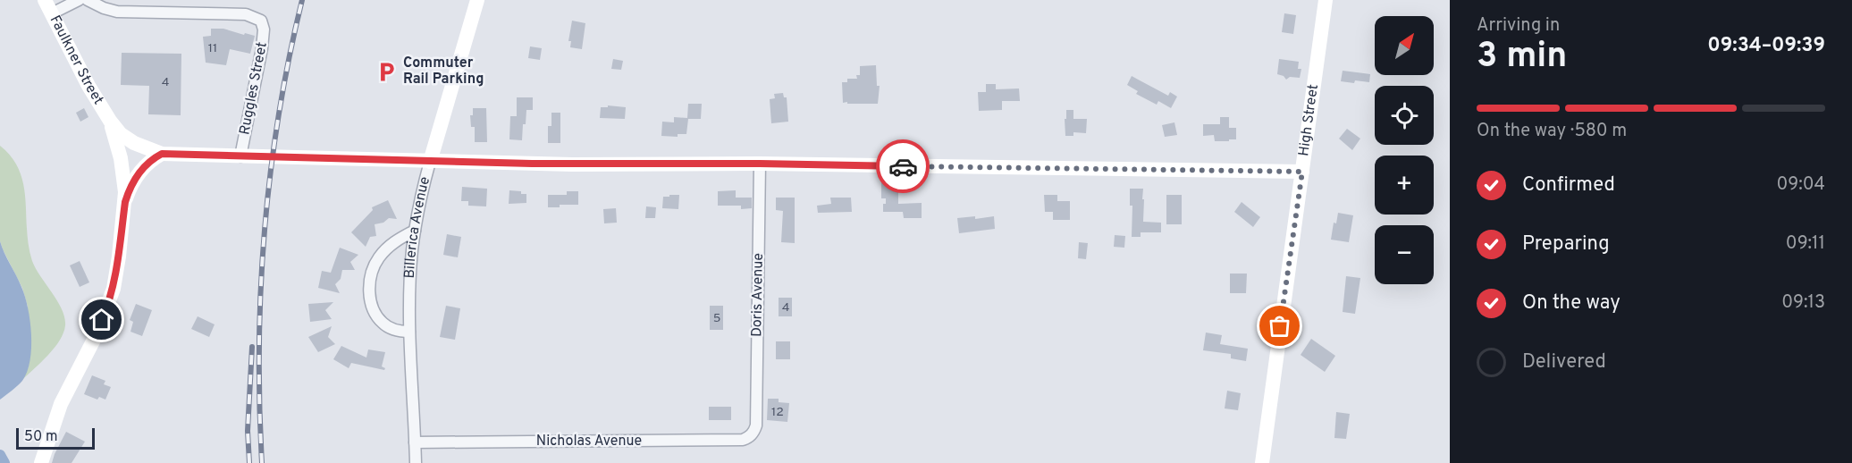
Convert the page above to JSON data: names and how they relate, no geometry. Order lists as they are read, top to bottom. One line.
{"streets":{"main road":["Faulkner Street","High Street","Billerica Avenue"],"street":["Ruggles Street","Doris Avenue","Nicholas Avenue"]},"crossings":[["Billerica Avenue","Nicholas Avenue"],["Doris Avenue","Nicholas Avenue"]],"places":{"parking":["Commuter Rail Parking"]},"house_numbers":["11","4","4","5","12"],"scale_bar":"50 m","north":"top right","page":{"heading":["3 min","Arriving in","09:34–09:39"],"map_buttons":["+","−"],"bar":"On the way · 580 m","list":[["Confirmed","09:04"],["Preparing","09:11"],["On the way","09:13"],"Delivered"],"scale":"50 m"}}
